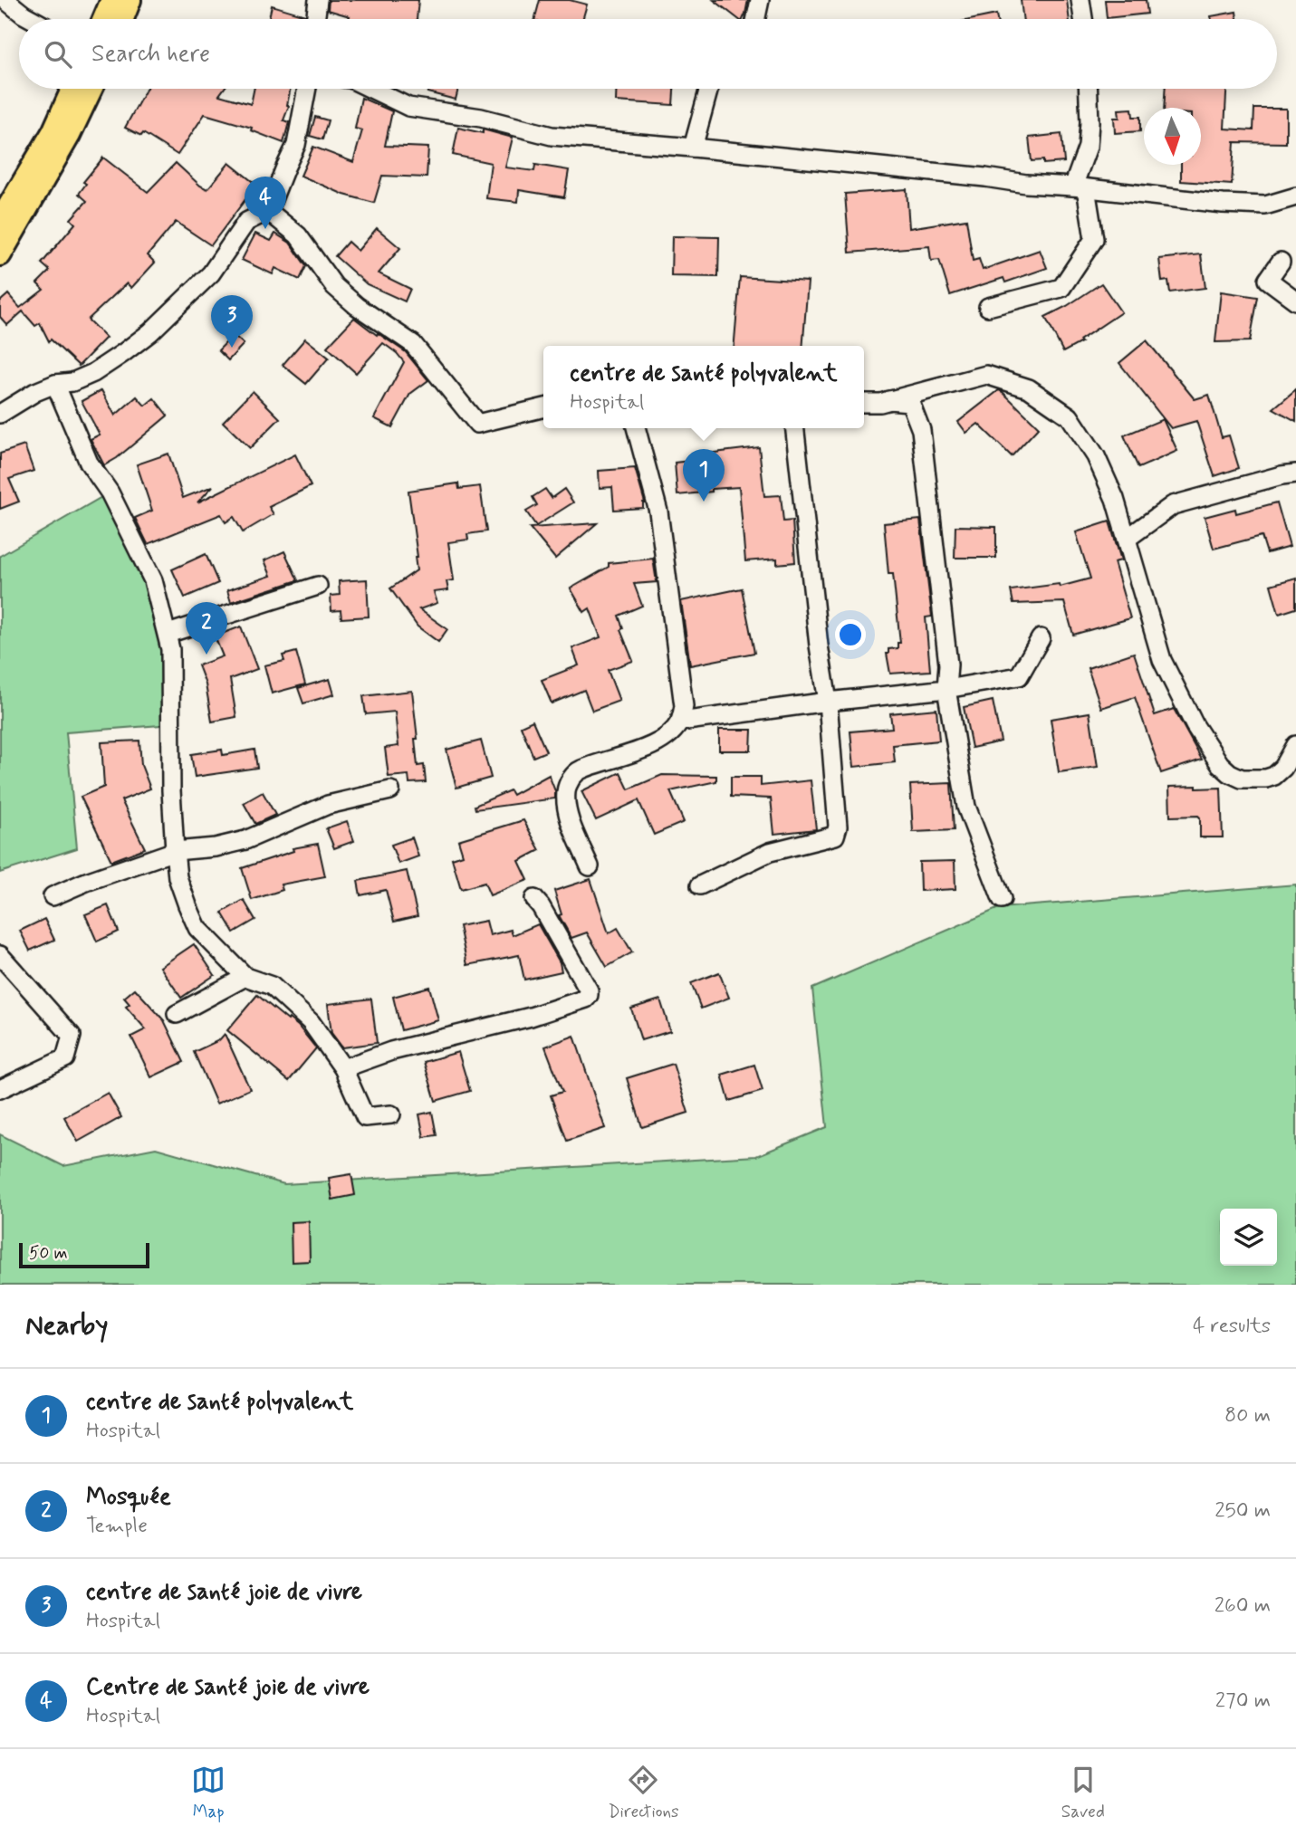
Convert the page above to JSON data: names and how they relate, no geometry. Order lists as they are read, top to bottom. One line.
{"scale_bar":"50 m","north":"bottom","page":{"search":"Search here","pins":["4","3","1","2"],"popup":["centre de santé polyvalent","Hospital"],"scale":"50 m","heading":["Nearby","4 results"],"list":[{"mark":"1","name":"centre de santé polyvalent","note":"Hospital","value":"80 m"},{"mark":"2","name":"Mosquée","note":"Temple","value":"250 m"},{"mark":"3","name":"centre de santé joie de vivre","note":"Hospital","value":"260 m"},{"mark":"4","name":"Centre de santé joie de vivre","note":"Hospital","value":"270 m"}],"nav":["Map","Directions","Saved"]}}
